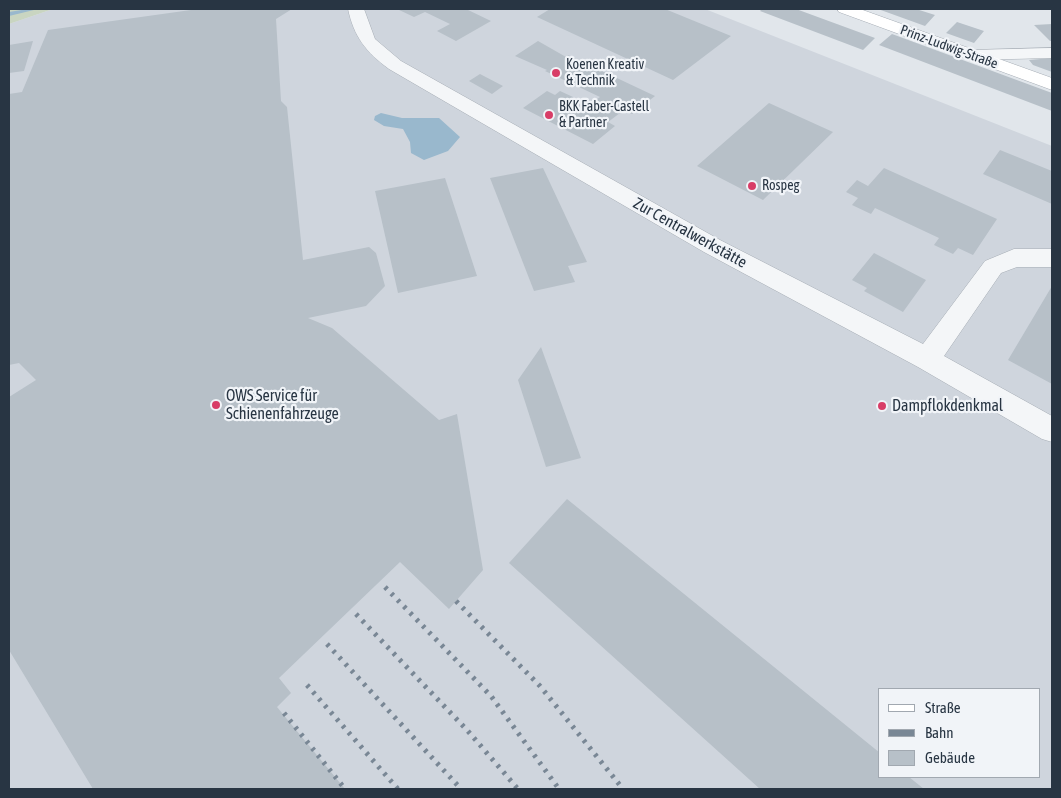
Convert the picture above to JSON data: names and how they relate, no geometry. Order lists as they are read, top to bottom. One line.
{"streets":{"main road":["Prinz-Ludwig-Straße"],"street":["Zur Centralwerkstätte"]},"places":["Koenen Kreativ & Technik","BKK Faber-Castell & Partner","Rospeg","OWS Service für Schienenfahrzeuge","Dampflokdenkmal"],"legend":["Straße","Bahn","Gebäude"]}
